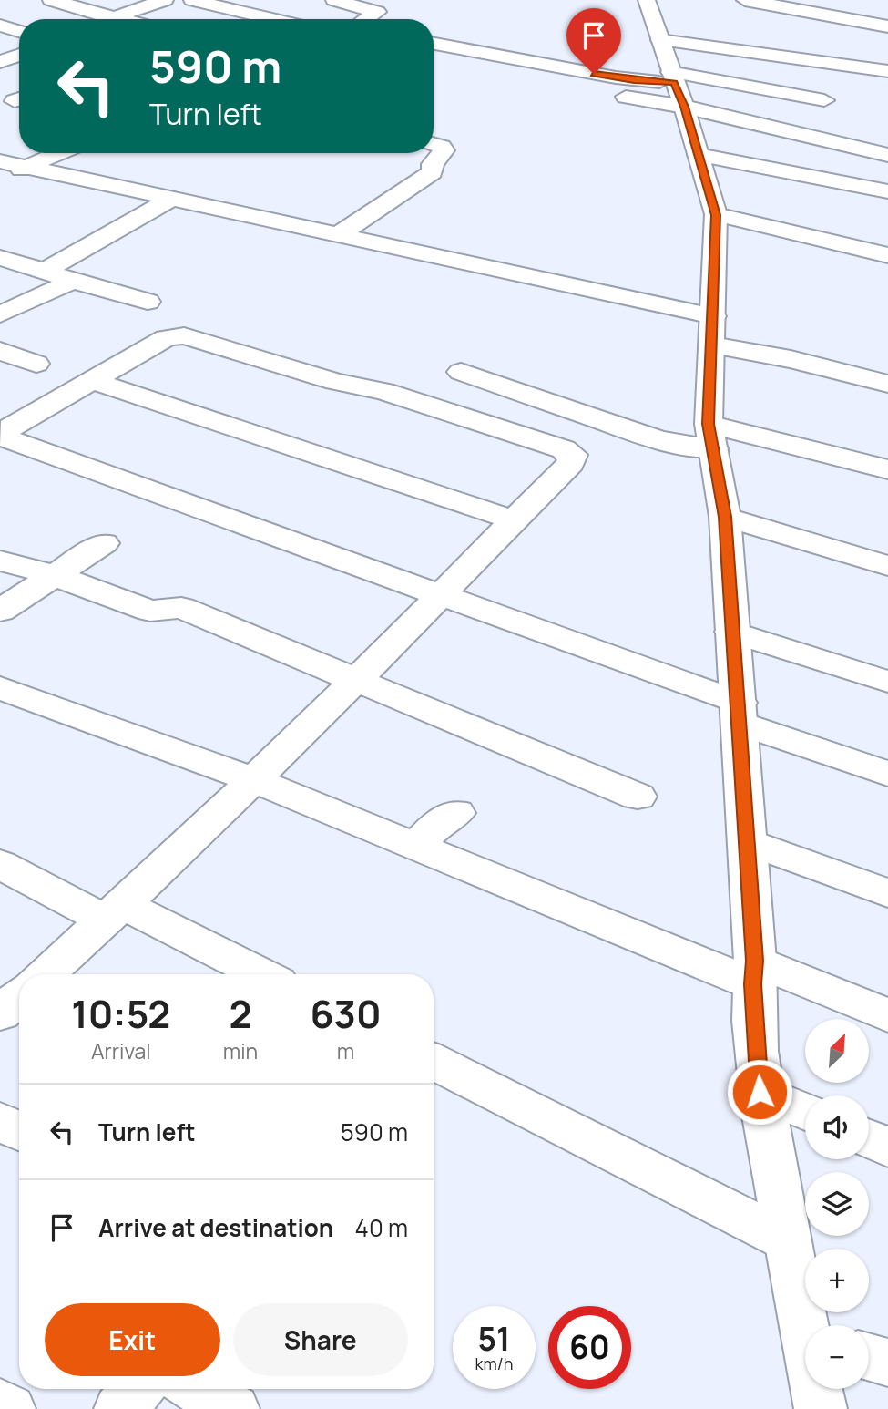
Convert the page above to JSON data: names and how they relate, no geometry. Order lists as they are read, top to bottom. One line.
{"north":"top right","page":{"turn":["590 m","Turn left"],"eta":["10:52","Arrival","2","min","630","m"],"map_buttons":["+","−"],"list":[{"name":"Turn left","value":"590 m"},{"name":"Arrive at destination","value":"40 m"}],"buttons":["Exit","Share"],"speed":"51 km/h","limit":"60"}}
